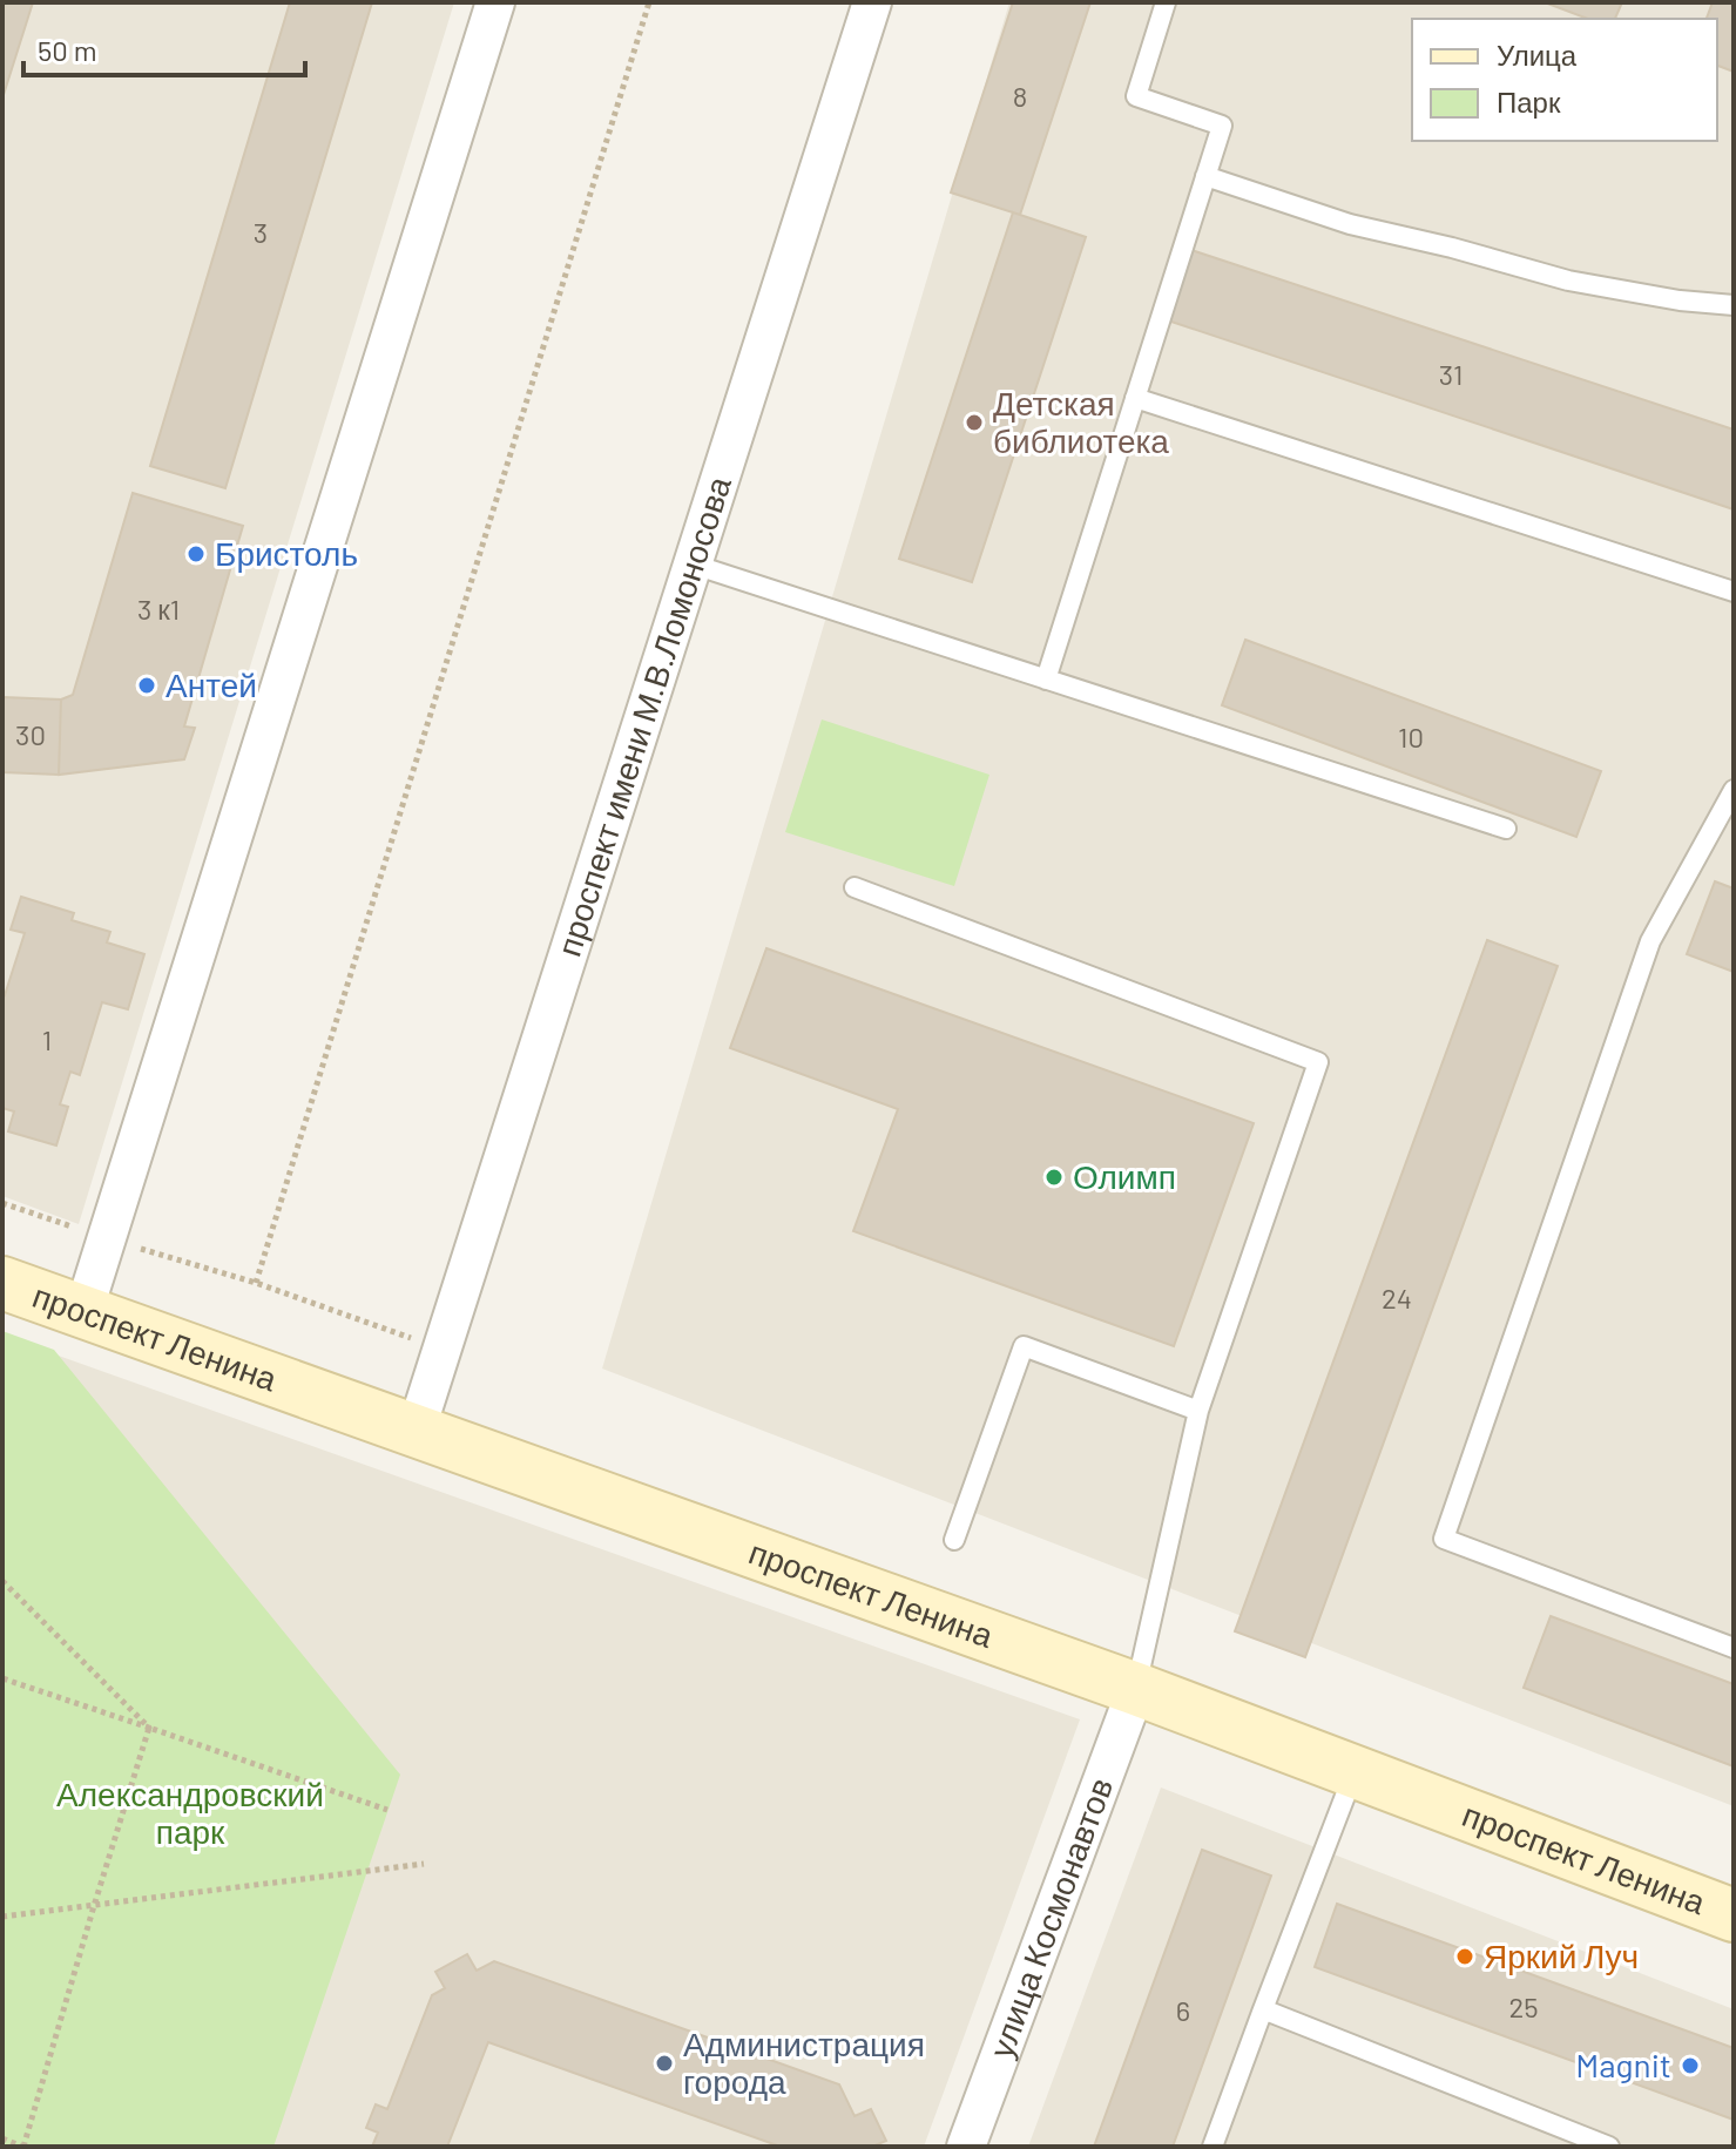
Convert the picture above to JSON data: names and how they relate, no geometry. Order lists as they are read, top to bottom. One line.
{"streets":{"street":["проспект имени М.В.Ломоносова","проспект Ленина","улица Космонавтов"]},"crossings":[["проспект имени М.В.Ломоносова","проспект Ленина"],["проспект Ленина","улица Космонавтов"]],"parks":["Александровский парк"],"places":["Детская библиотека","Бристоль","Антей","Олимп","Яркий Луч","Администрация города","Magnit"],"house_numbers":["8","3","31","3 к1","30","10","1","24","25","6"],"legend":["Улица","Парк"],"scale_bar":"50 m"}
